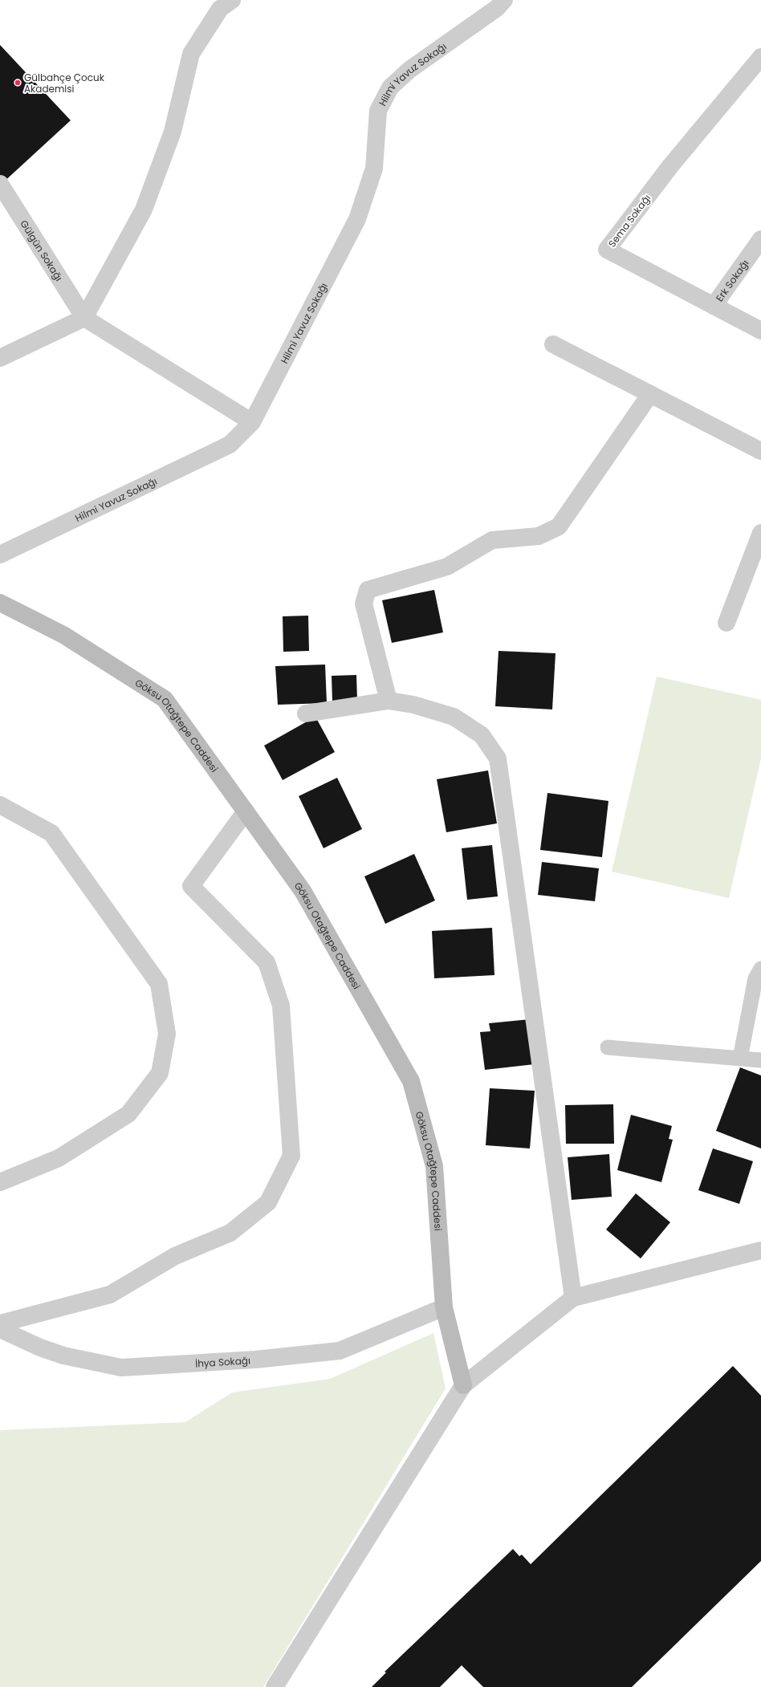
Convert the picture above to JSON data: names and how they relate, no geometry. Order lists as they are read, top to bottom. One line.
{"streets":{"street":["Hilmi Yavuz Sokağı","Sema Sokağı","Gülgün Sokağı","Erk Sokağı","Göksu Otağtepe Caddesi","İhya Sokağı"]},"crossings":[["Sema Sokağı","Erk Sokağı"],["Göksu Otağtepe Caddesi","İhya Sokağı"]],"places":["Gülbahçe Çocuk Akademisi"]}
